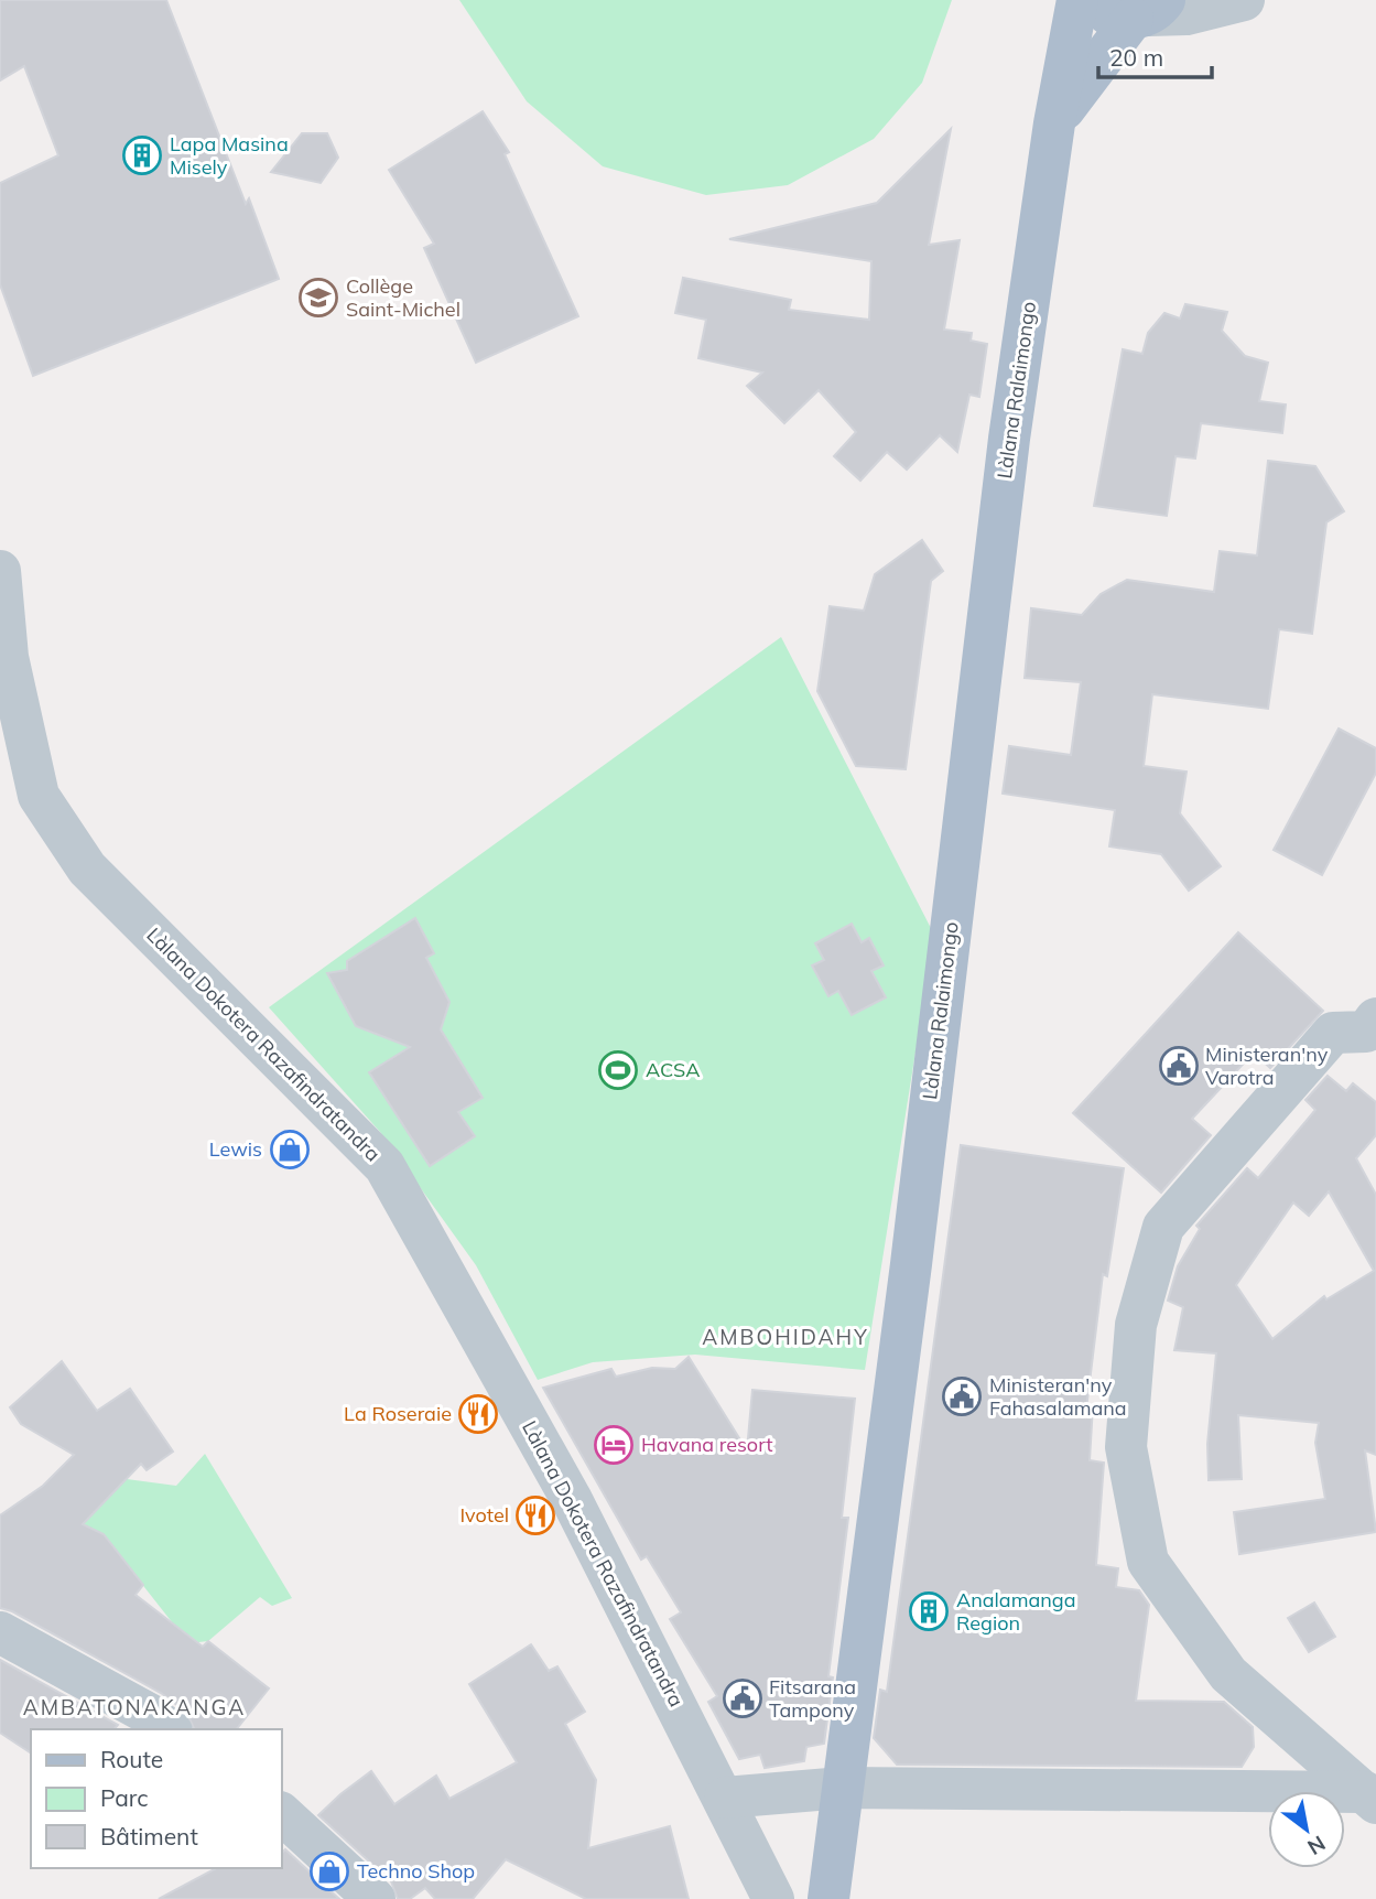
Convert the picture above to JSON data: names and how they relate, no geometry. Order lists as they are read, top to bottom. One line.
{"streets":{"main road":["Làlana Ralaimongo"],"street":["Làlana Dokotera Razafindratandra"]},"districts":["AMBOHIDAHY","AMBATONAKANGA"],"places":{"building":["Lapa Masina Misely","Analamanga Region"],"school or university":["Collège Saint-Michel"],"public building":["Ministeran'ny Varotra","Ministeran'ny Fahasalamana","Fitsarana Tampony"],"sports":["ACSA"],"shop":["Lewis","Techno Shop"],"restaurant":["La Roseraie","Ivotel"],"hotel":["Havana resort"]},"legend":["Route","Parc","Bâtiment"],"scale_bar":"20 m","north":"bottom right"}
